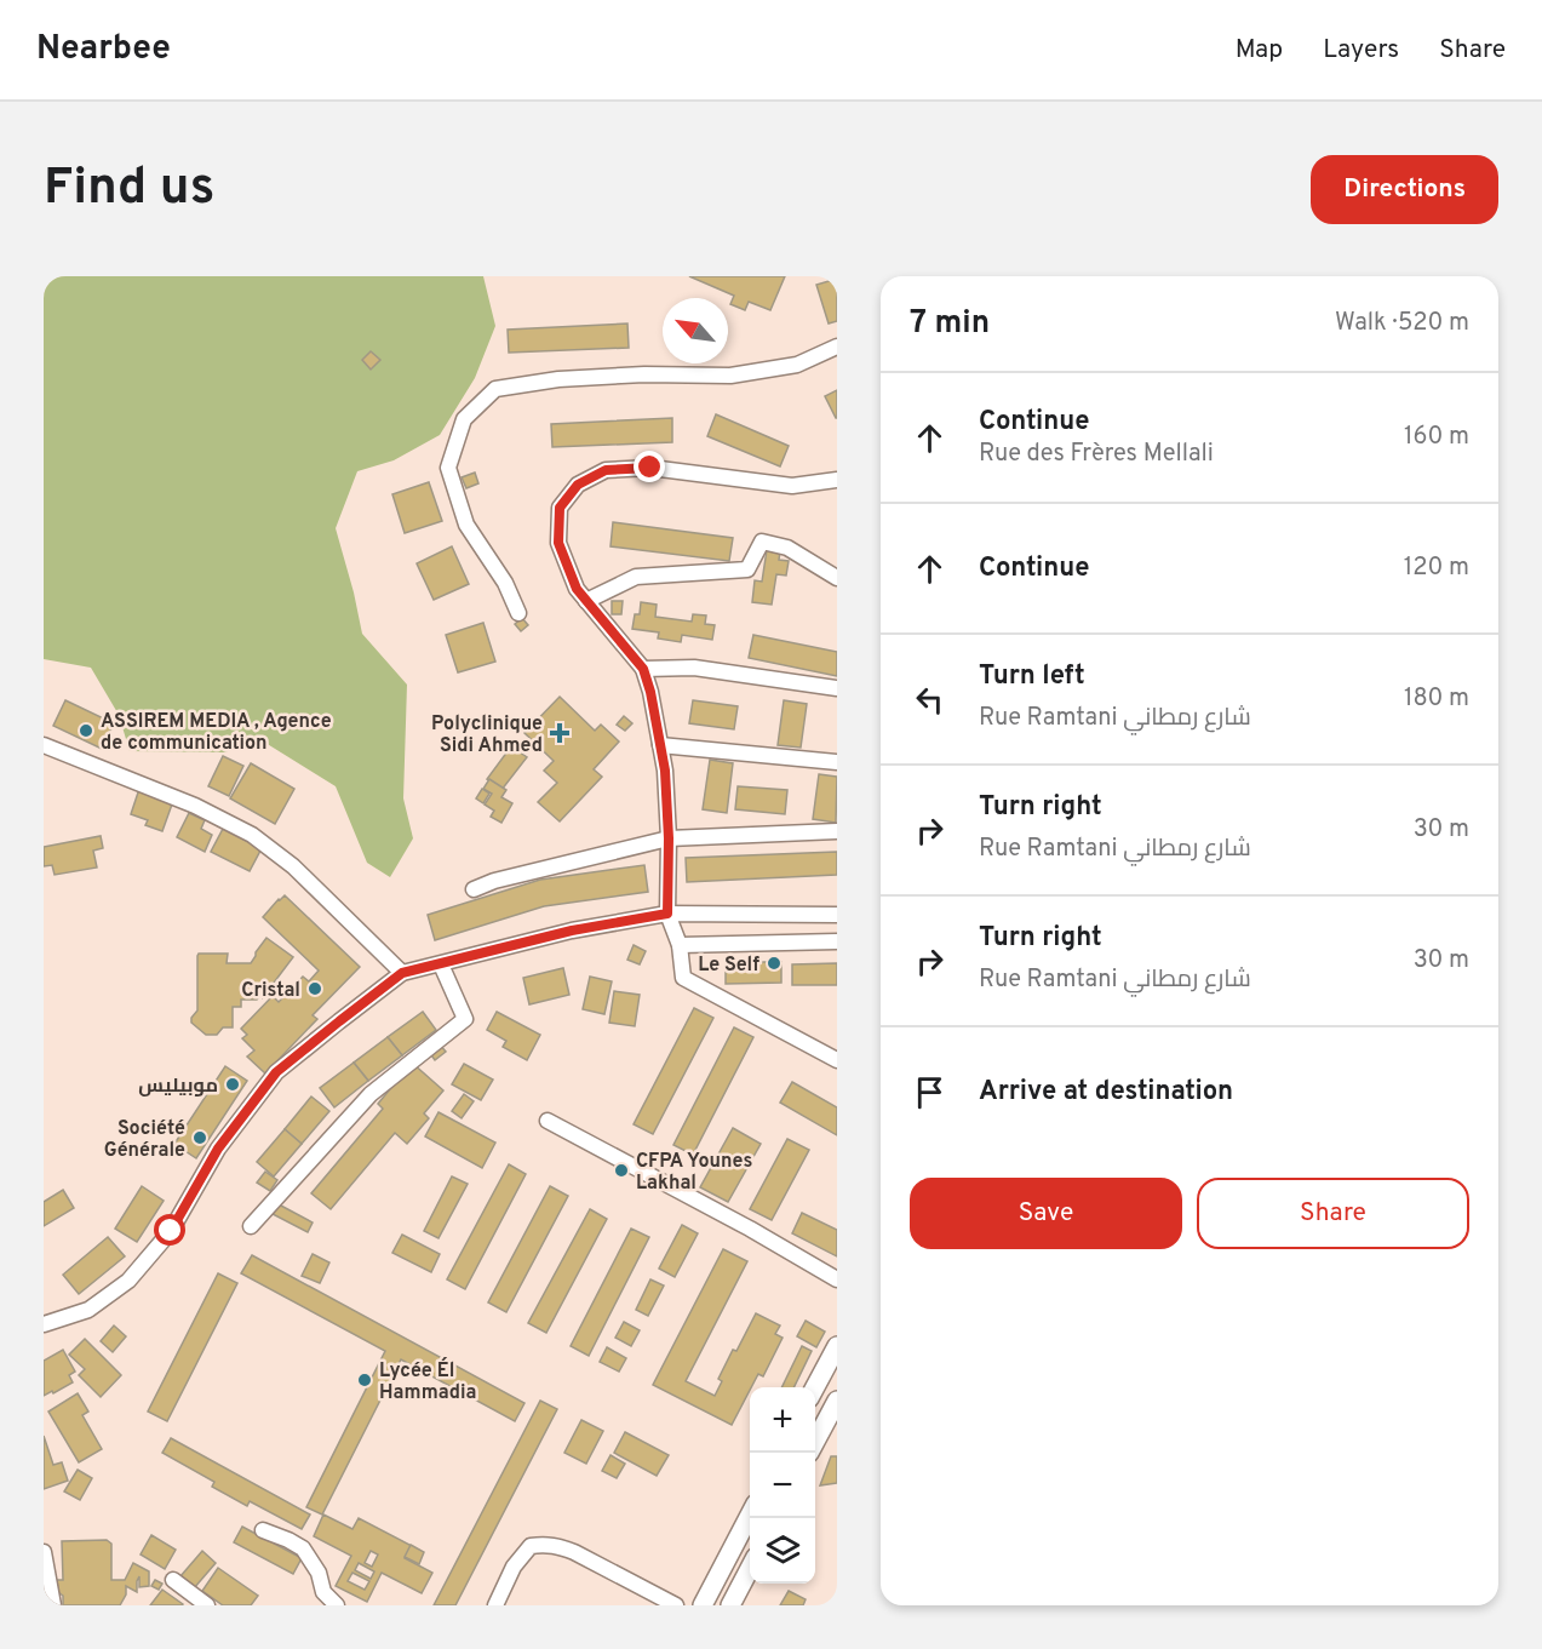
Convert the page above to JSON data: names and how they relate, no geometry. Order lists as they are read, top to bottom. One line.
{"places":{"other":["ASSIREM MEDIA , Agence de communication","Le Self","Cristal","موبيليس","Société Générale","CFPA Younes Lakhal","Lycée Él Hammadia"],"health":["Polyclinique Sidi Ahmed"]},"north":"top left","page":{"header":"Nearbee","nav":["Map","Layers","Share"],"buttons":["Directions",["Save","Share"]],"title":"Find us","heading":["7 min","Walk · 520 m"],"list":[["Continue","Rue des Frères Mellali","160 m"],["Continue","120 m"],["Turn left","Rue Ramtani شارع رمطاني","180 m"],["Turn right","Rue Ramtani شارع رمطاني","30 m"],["Turn right","Rue Ramtani شارع رمطاني","30 m"],"Arrive at destination"],"map_buttons":["+","−"]}}
